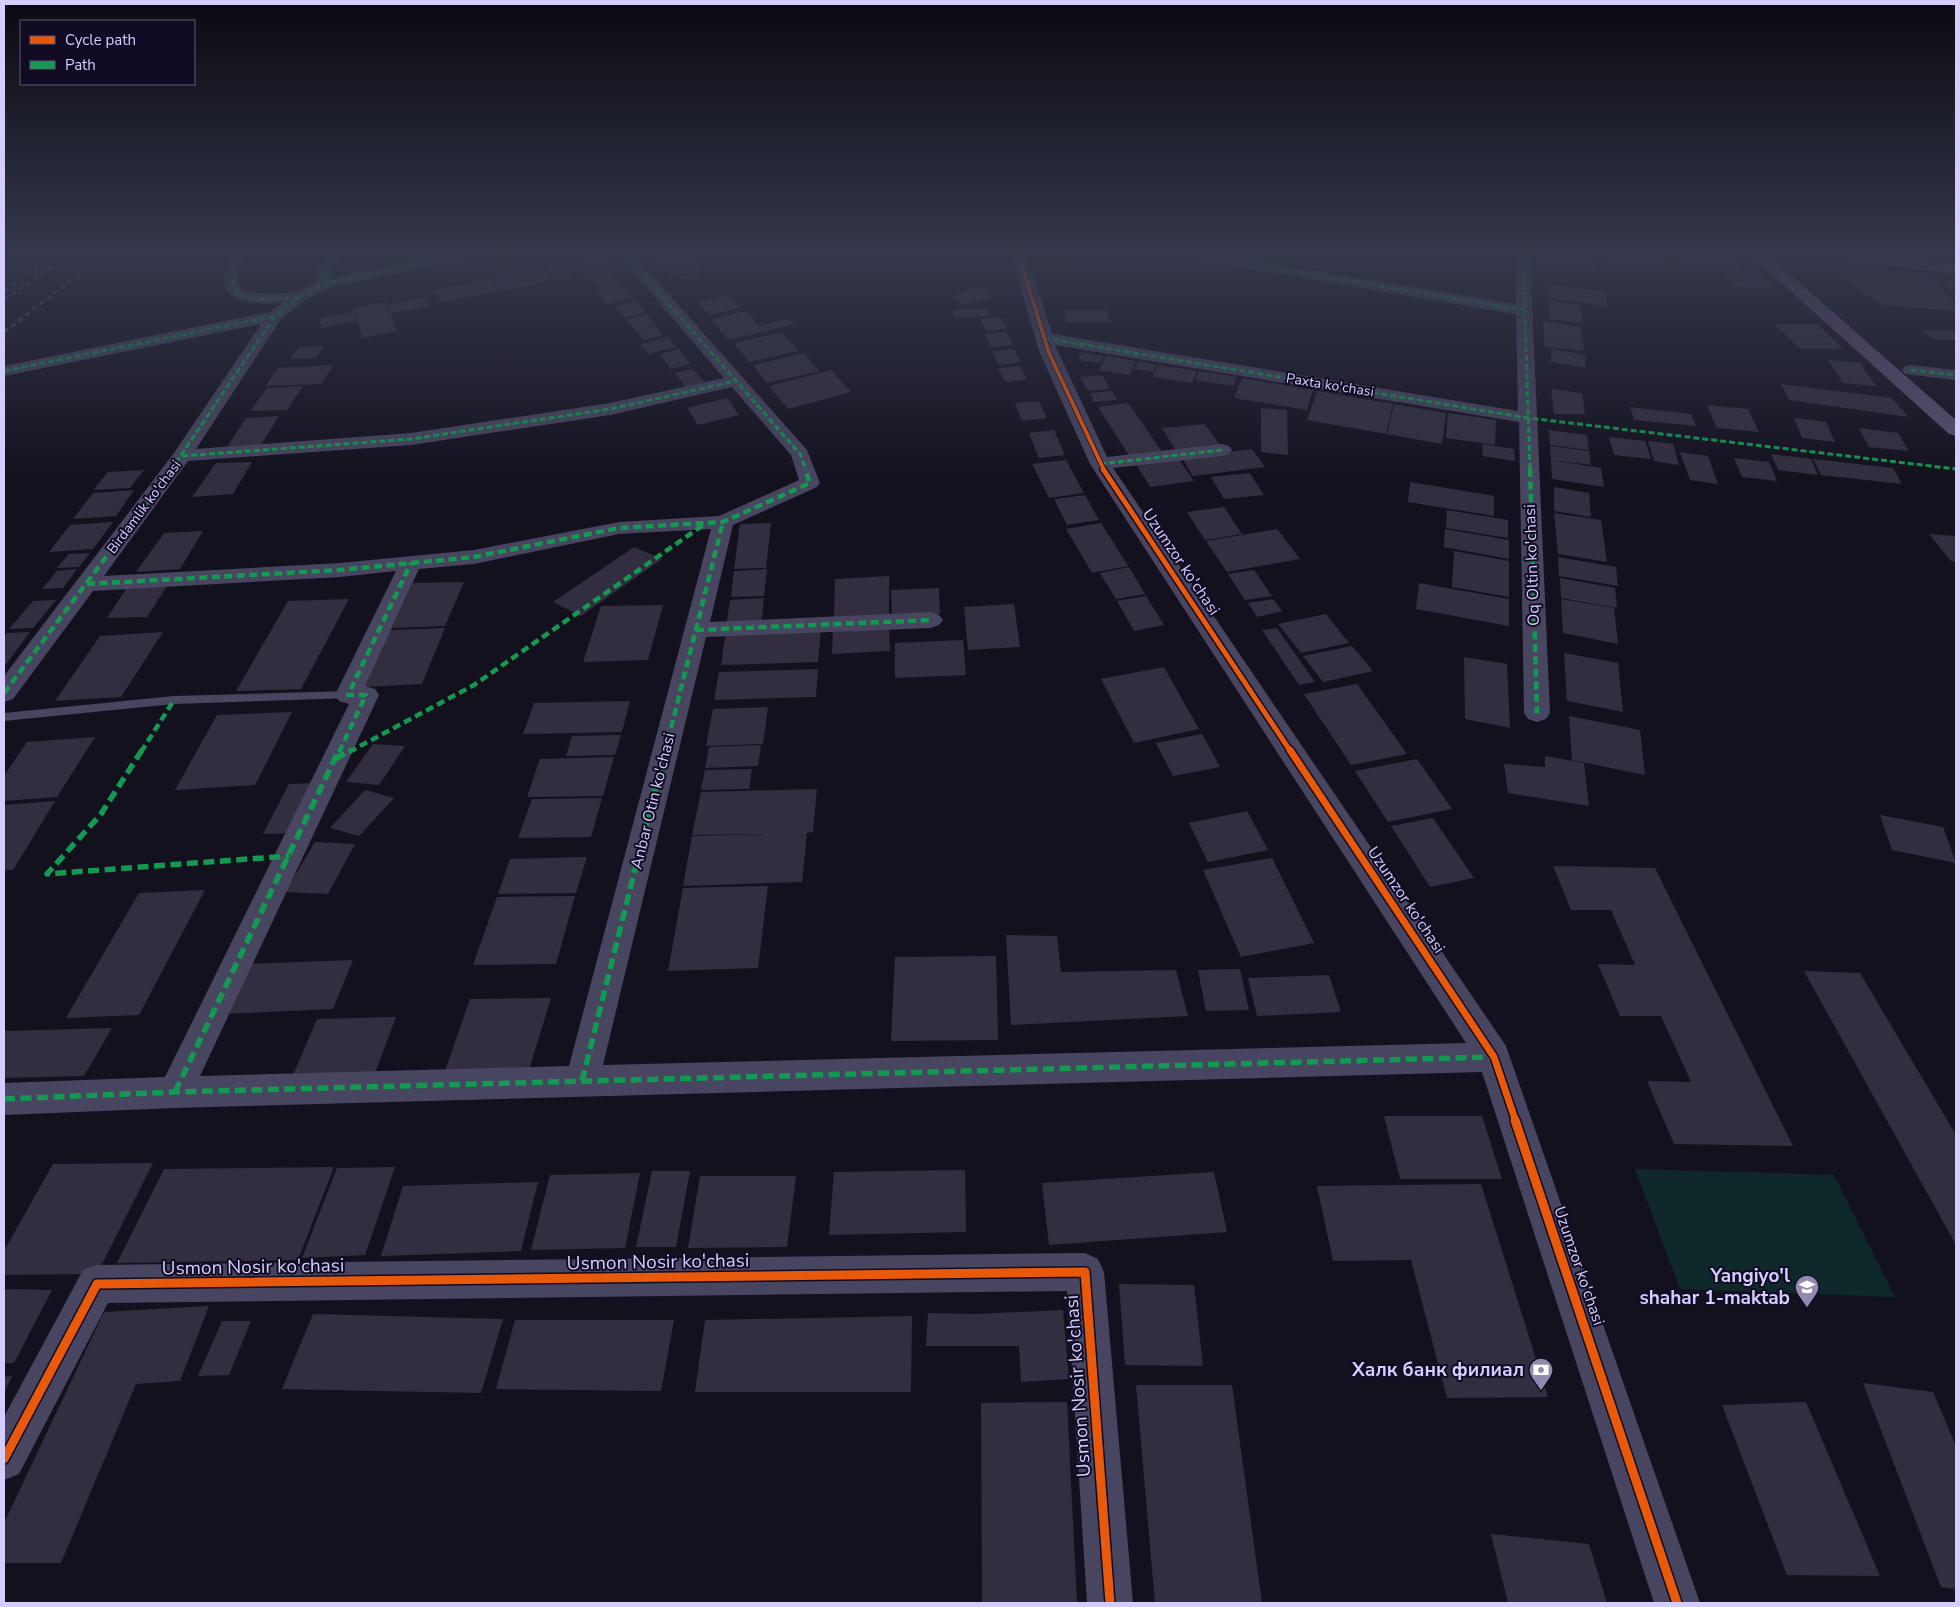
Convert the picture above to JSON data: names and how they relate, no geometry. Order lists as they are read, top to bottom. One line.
{"streets":{"street":["Paxta ko'chasi","Birdamlik ko'chasi","Uzumzor ko'chasi","Oq Oltin ko'chasi","Anbar Otin ko'chasi","Usmon Nosir ko'chasi"]},"crossings":[["Paxta ko'chasi","Uzumzor ko'chasi"],["Paxta ko'chasi","Oq Oltin ko'chasi"]],"places":{"school or university":["Yangiyo'l shahar 1-maktab"],"bank":["Халк банк филиал"]},"legend":["Cycle path","Path"]}
